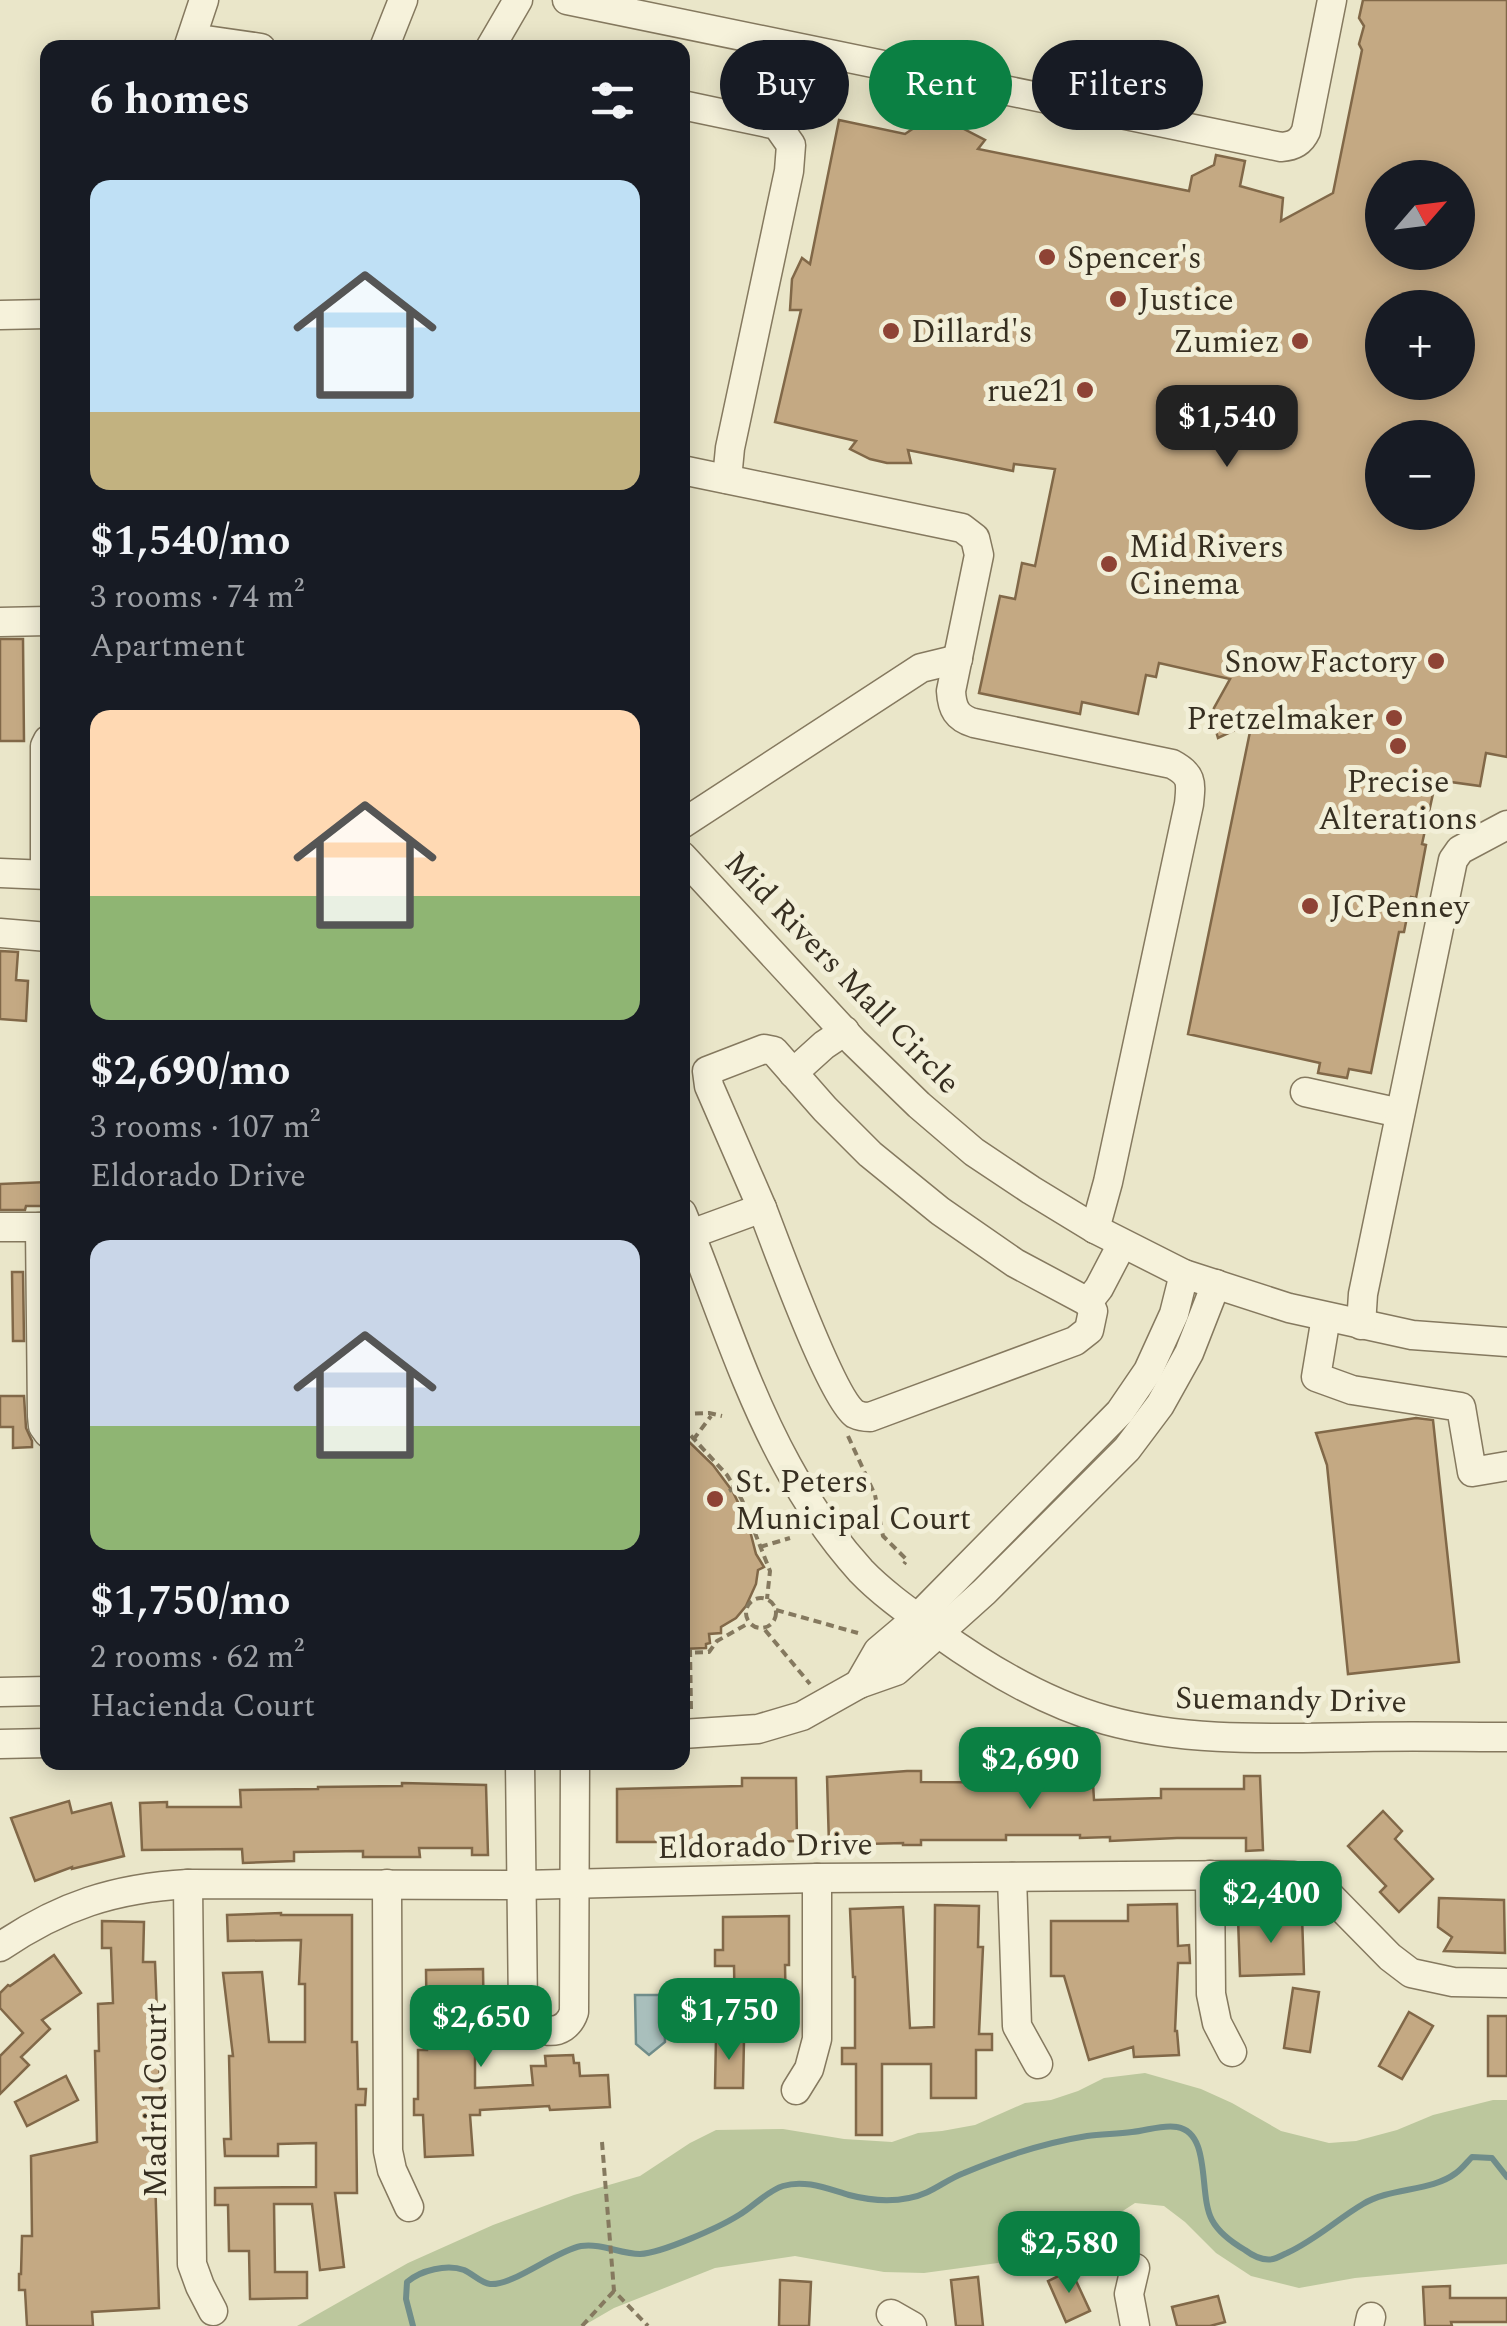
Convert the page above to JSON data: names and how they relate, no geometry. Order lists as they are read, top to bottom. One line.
{"streets":{"street":["Mid Rivers Mall Circle","Suemandy Drive","Eldorado Drive","Madrid Court"]},"crossings":[["Eldorado Drive","Madrid Court"]],"places":["Spencer's","Justice","Dillard's","Zumiez","rue21","Mid Rivers Cinema","Snow Factory","Pretzelmaker","Precise Alterations","JCPenney","St. Peters Municipal Court"],"north":"top right","page":{"chip":["Buy","Rent","Filters"],"heading":"6 homes","map_buttons":["+","−"],"list":[{"name":"$1,540/mo","note":"3 rooms · 74 m² · Apartment"},{"name":"$2,690/mo","note":"3 rooms · 107 m² · Eldorado Drive"},{"name":"$1,750/mo","note":"2 rooms · 62 m² · Hacienda Court"}],"price":["$1,540","$2,690","$2,400","$1,750","$2,650","$2,580"]}}
